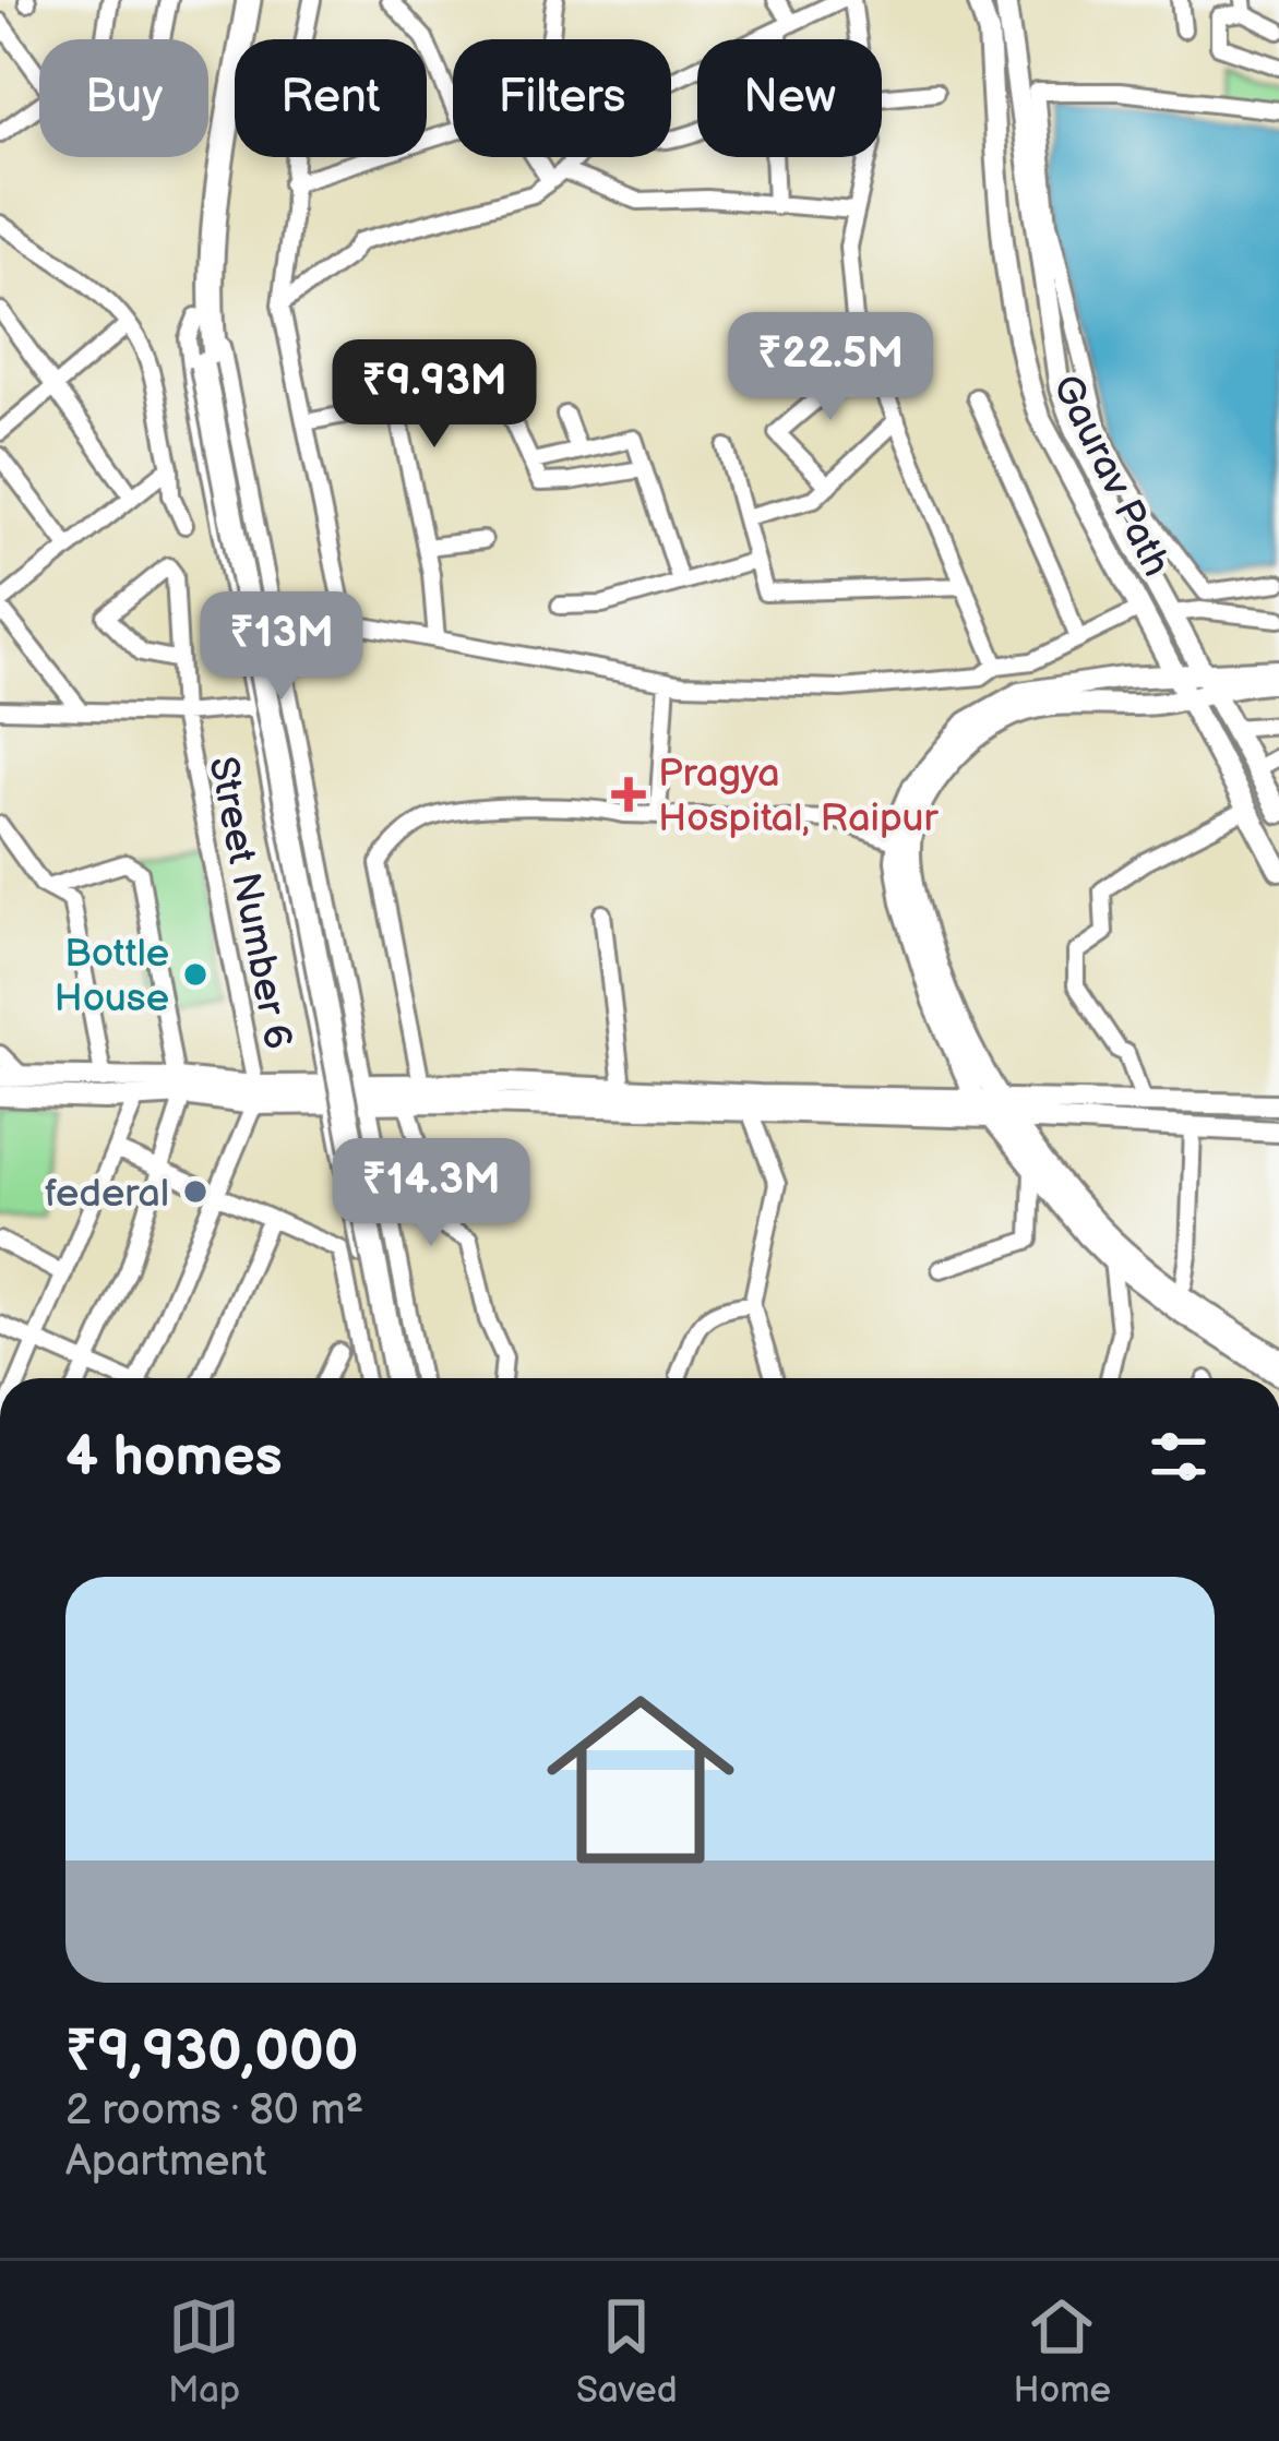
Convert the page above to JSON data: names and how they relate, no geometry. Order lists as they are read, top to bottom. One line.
{"streets":{"main road":["Gaurav Path"],"street":["Street Number 6"]},"places":{"health":["Pragya Hospital, Raipur"],"other":["Bottle House","federal"]},"page":{"chip":["Buy","Rent","Filters","New"],"price":["₹22.5M","₹9.93M","₹13M","₹14.3M"],"heading":"4 homes","list":[{"name":"₹9,930,000","note":"2 rooms · 80 m² · Apartment"}],"tabs":["Map","Saved","Home"]}}
